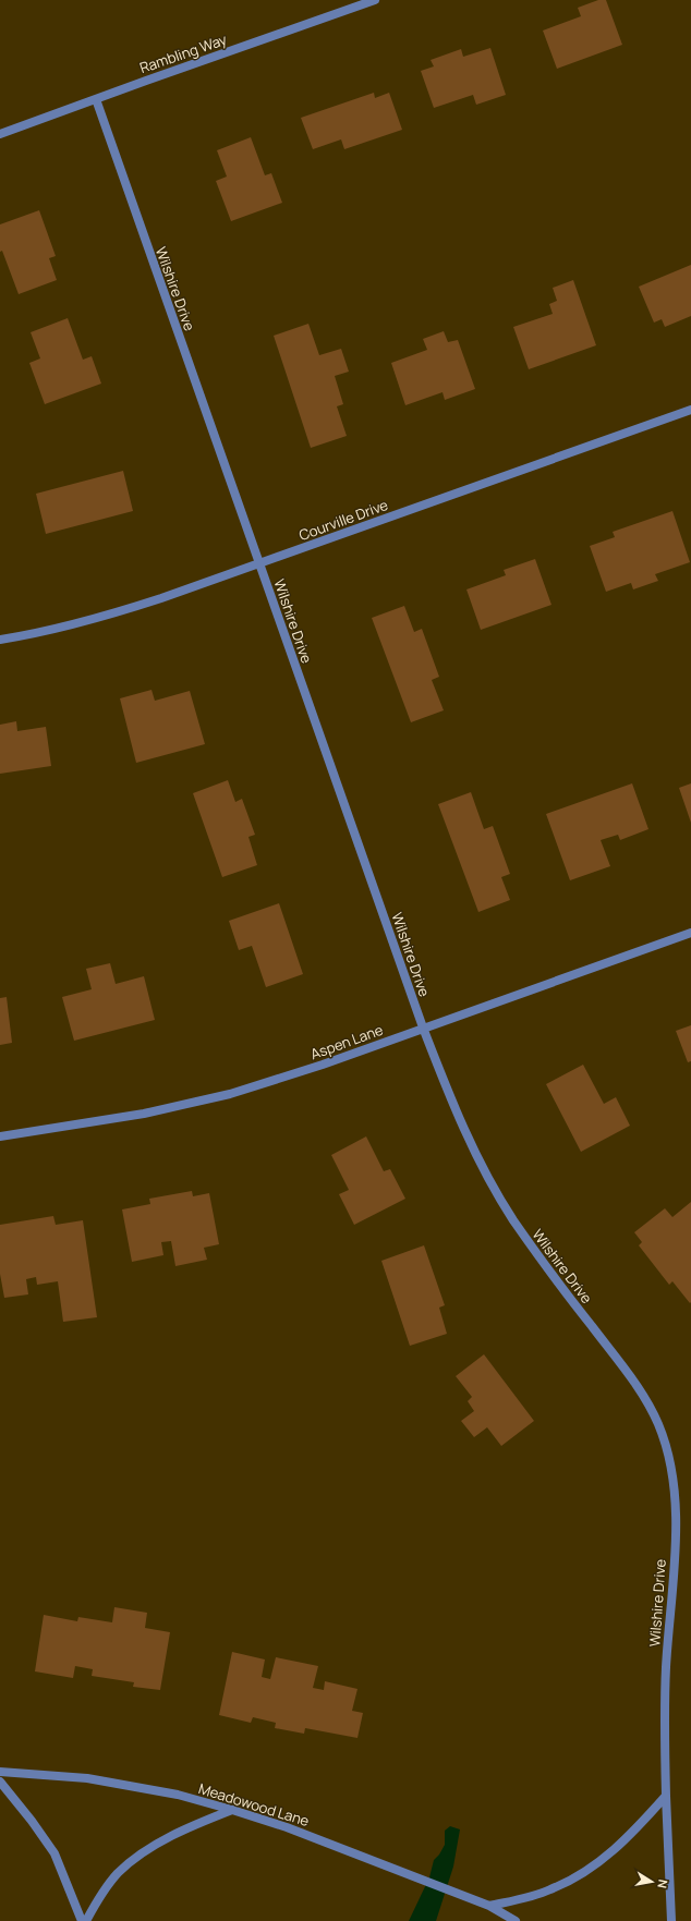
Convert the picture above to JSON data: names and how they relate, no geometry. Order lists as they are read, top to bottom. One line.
{"streets":{"street":["Rambling Way","Wilshire Drive","Courville Drive","Aspen Lane","Meadowood Lane"]},"crossings":[["Rambling Way","Wilshire Drive"],["Wilshire Drive","Courville Drive"],["Wilshire Drive","Aspen Lane"]],"north":"right"}
